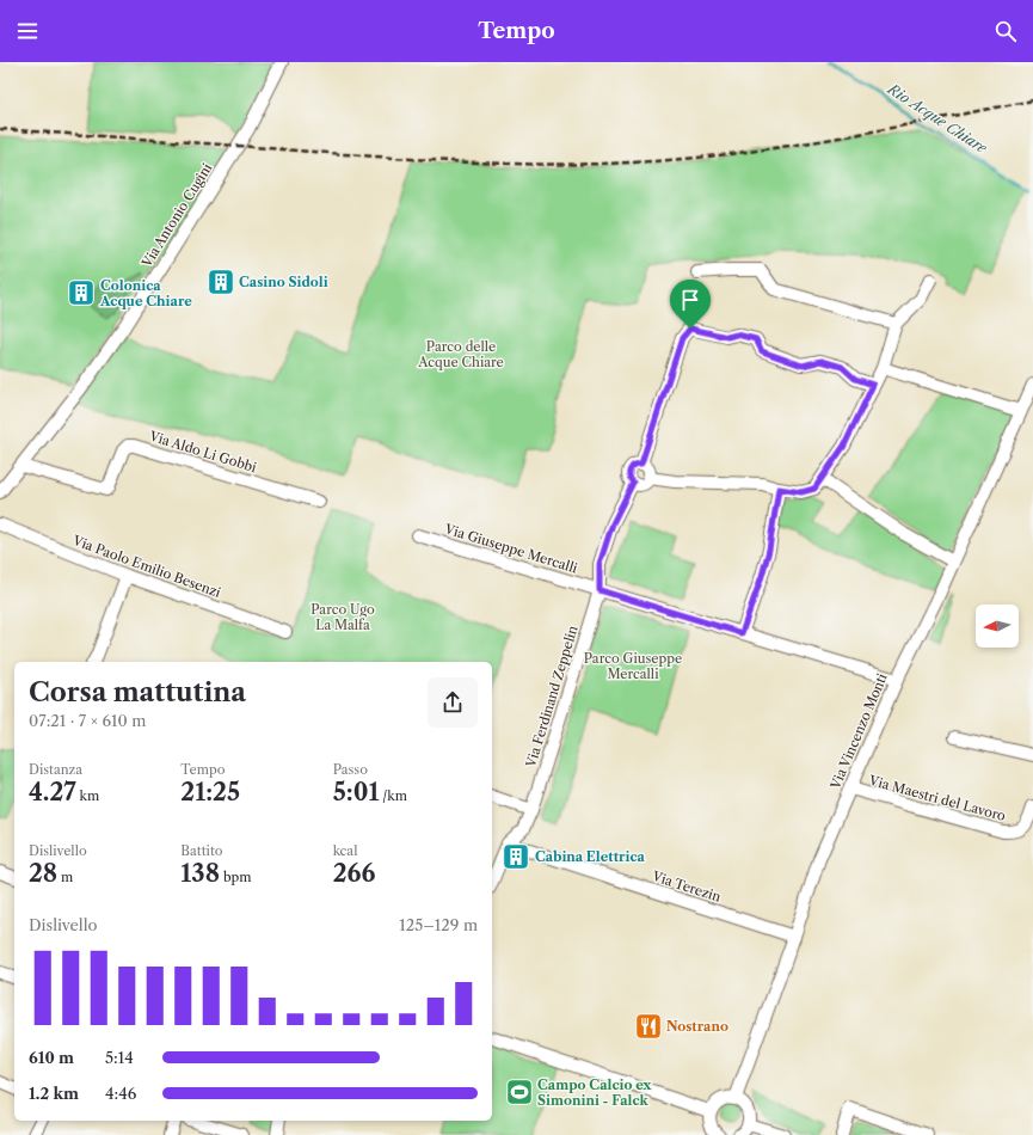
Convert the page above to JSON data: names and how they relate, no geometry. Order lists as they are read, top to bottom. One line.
{"streets":{"street":["Via Antonio Cugini","Via Aldo Li Gobbi","Via Giuseppe Mercalli","Via Paolo Emilio Besenzi","Via Ferdinand Zeppelin","Via Vincenzo Monti","Via Maestri del Lavoro","Via Terezin"]},"crossings":[["Via Antonio Cugini","Via Aldo Li Gobbi"],["Via Giuseppe Mercalli","Via Ferdinand Zeppelin"],["Via Giuseppe Mercalli","Via Vincenzo Monti"],["Via Ferdinand Zeppelin","Via Terezin"],["Via Vincenzo Monti","Via Maestri del Lavoro"],["Via Vincenzo Monti","Via Terezin"]],"water":["Rio Acque Chiare"],"parks":["Parco delle Acque Chiare","Parco Ugo La Malfa","Parco Giuseppe Mercalli"],"places":{"building":["Casino Sidoli","Colonica Acque Chiare","Cabina Elettrica"],"restaurant":["Nostrano"],"sports":["Campo Calcio ex Simonini - Falck"]},"north":"left","page":{"header":"Tempo","heading":["Corsa mattutina","07:21 · 7 × 610 m"],"stats":[["Distanza","4.27 km"],["Tempo","21:25"],["Passo","5:01 /km"],["Dislivello","28 m"],["Battito","138 bpm"],["kcal","266"]],"chart":["Dislivello","125–129 m"],"list":[{"name":"610 m","note":"5:14"},{"name":"1.2 km","note":"4:46"}]}}
